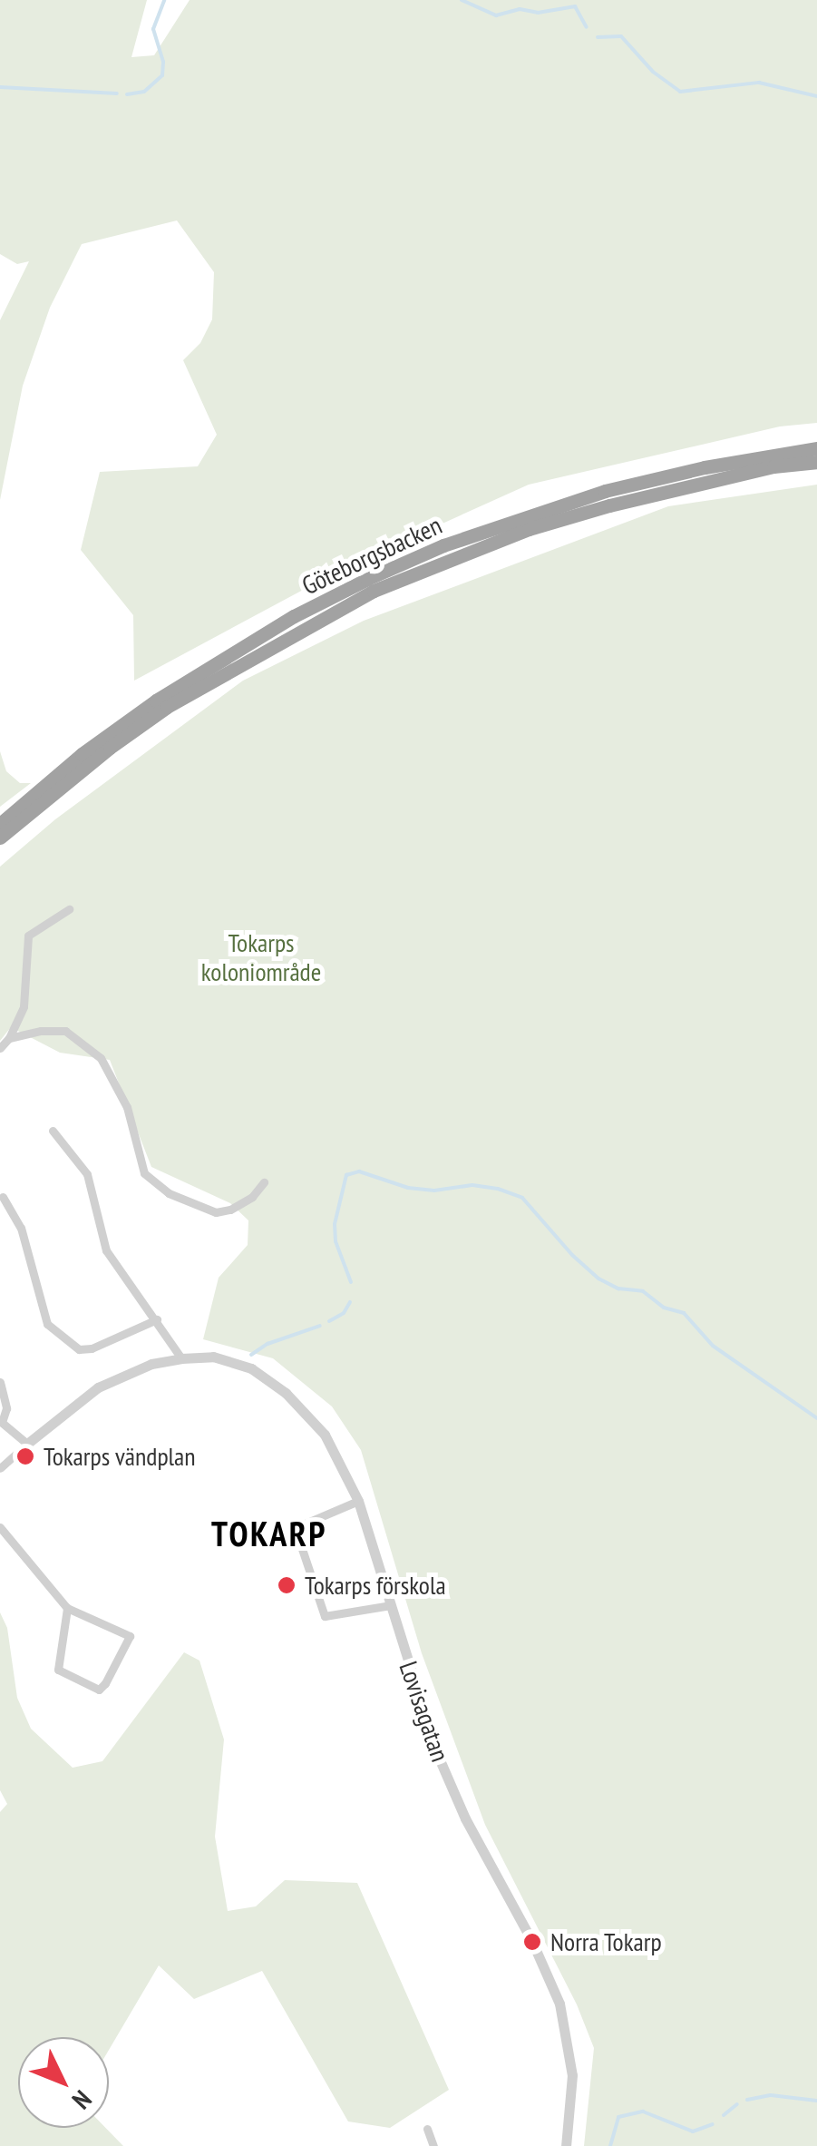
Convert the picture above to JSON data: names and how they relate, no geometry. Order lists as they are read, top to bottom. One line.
{"streets":{"highway":["Göteborgsbacken"],"street":["Lovisagatan"]},"districts":["TOKARP"],"parks":["Tokarps koloniområde"],"places":["Tokarps vändplan","Tokarps förskola","Norra Tokarp"],"north":"bottom right"}
